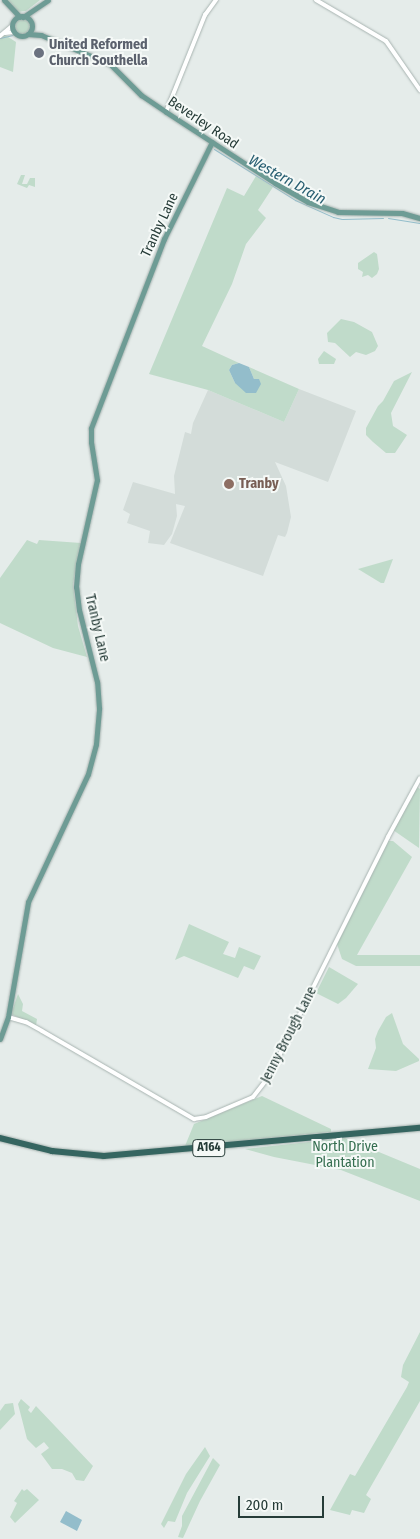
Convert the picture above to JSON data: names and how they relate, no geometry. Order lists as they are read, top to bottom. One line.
{"streets":{"highway":["A164"],"main road":["Beverley Road","Tranby Lane"],"street":["Jenny Brough Lane"]},"crossings":[["Beverley Road","Tranby Lane"],["Tranby Lane","Jenny Brough Lane"]],"water":["Western Drain"],"parks":["North Drive Plantation"],"places":["United Reformed Church Southella","Tranby"],"scale_bar":"200 m"}
